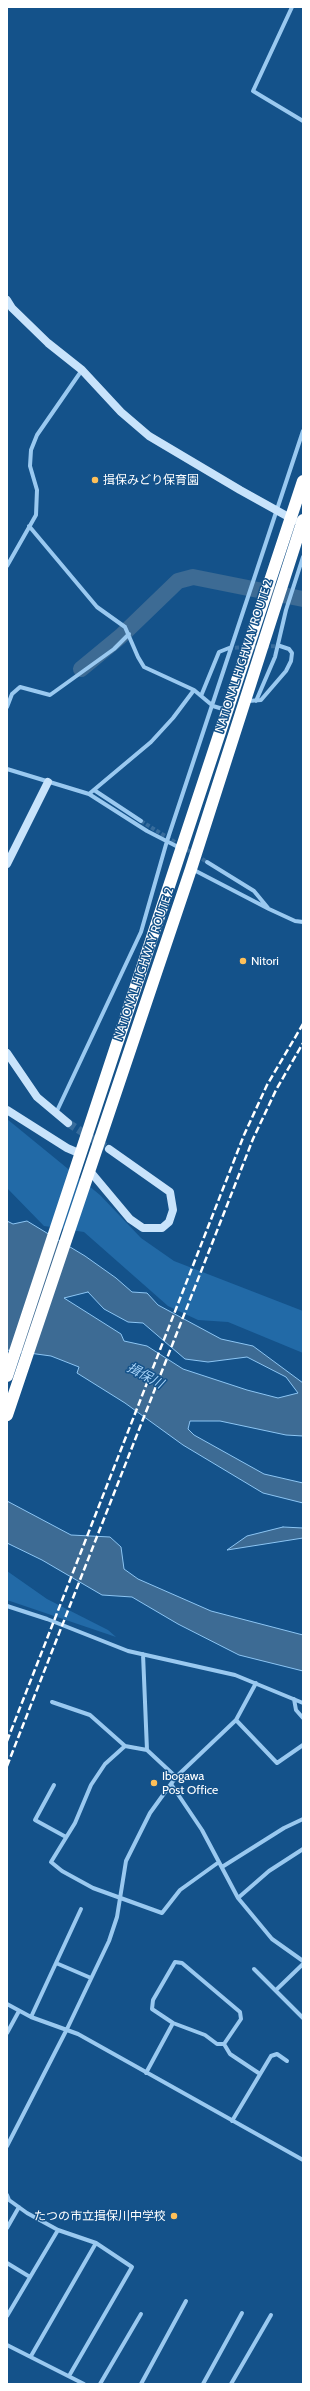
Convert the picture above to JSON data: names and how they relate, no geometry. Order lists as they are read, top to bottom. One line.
{"streets":{"highway":["NATIONAL HIGHWAY ROUTE 2"]},"water":["揖保川"],"places":["揖保みどり保育園","Nitori","Ibogawa Post Office","たつの市立揖保川中学校"]}
